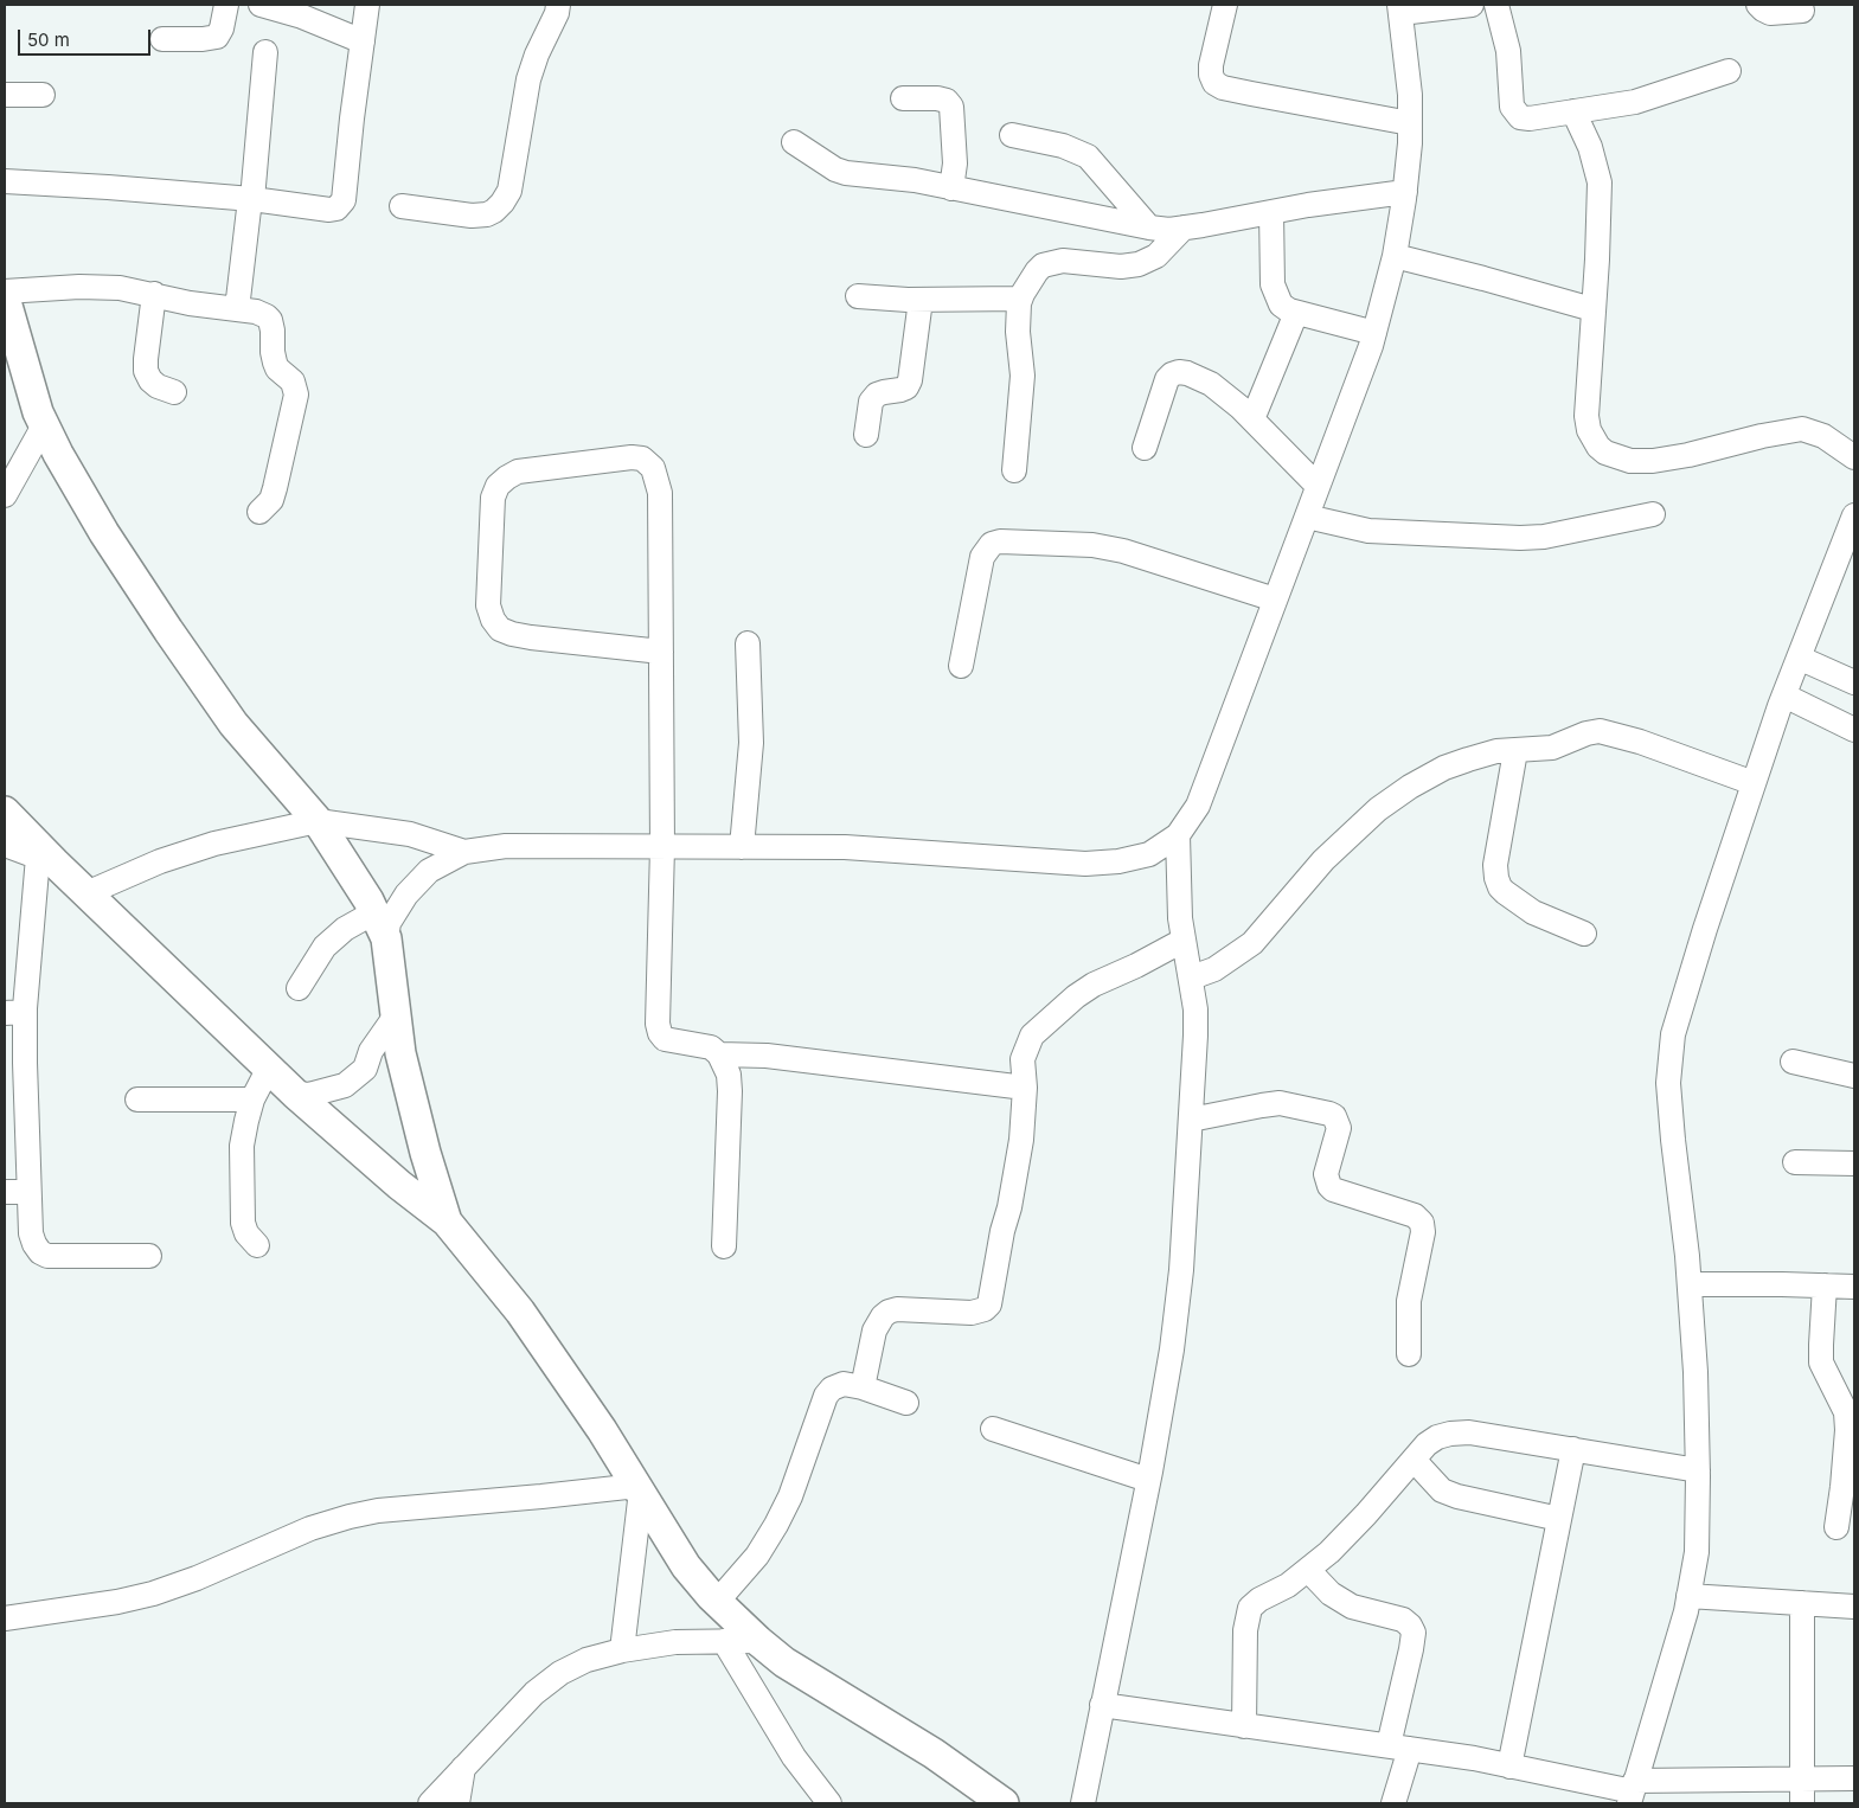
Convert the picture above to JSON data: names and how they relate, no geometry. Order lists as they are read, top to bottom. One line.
{"scale_bar":"50 m"}
